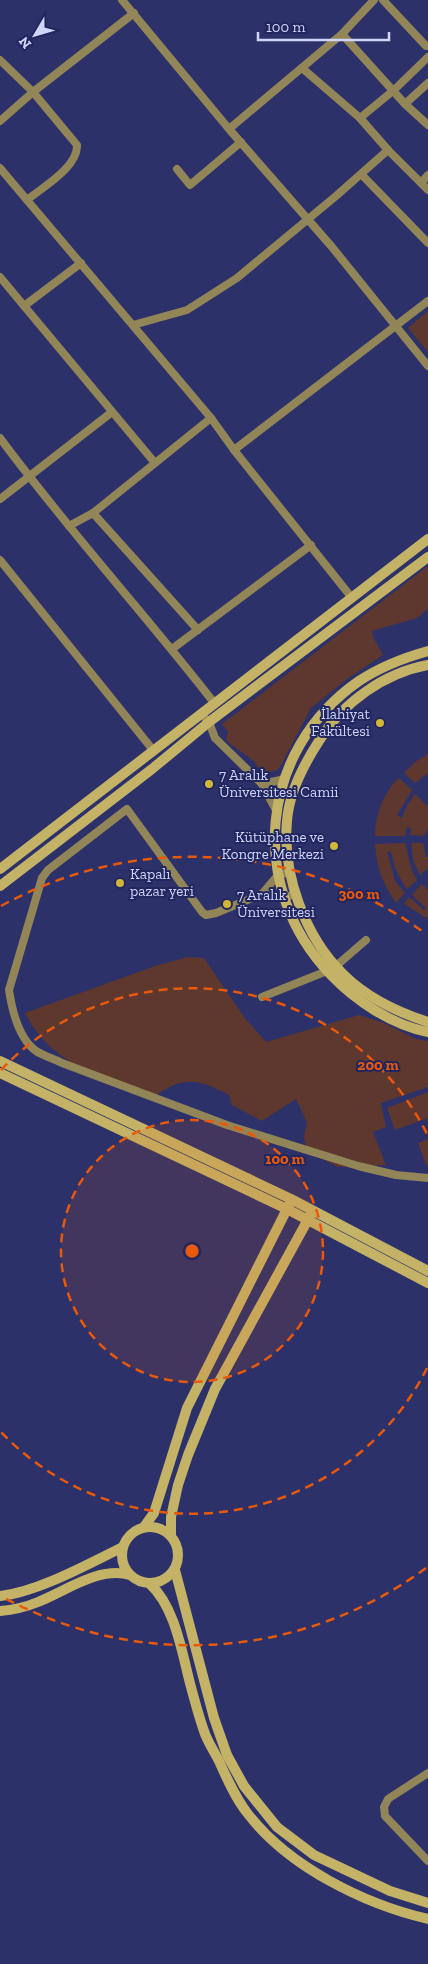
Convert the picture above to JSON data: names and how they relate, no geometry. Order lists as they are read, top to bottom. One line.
{"places":["İlahiyat Fakültesi","7 Aralık Üniversitesi Camii","Kütüphane ve Kongre Merkezi","Kapalı pazar yeri","7 Aralık Üniversitesi"],"scale_bar":"100 m","north":"bottom left","rings":["300 m","200 m","100 m"]}
